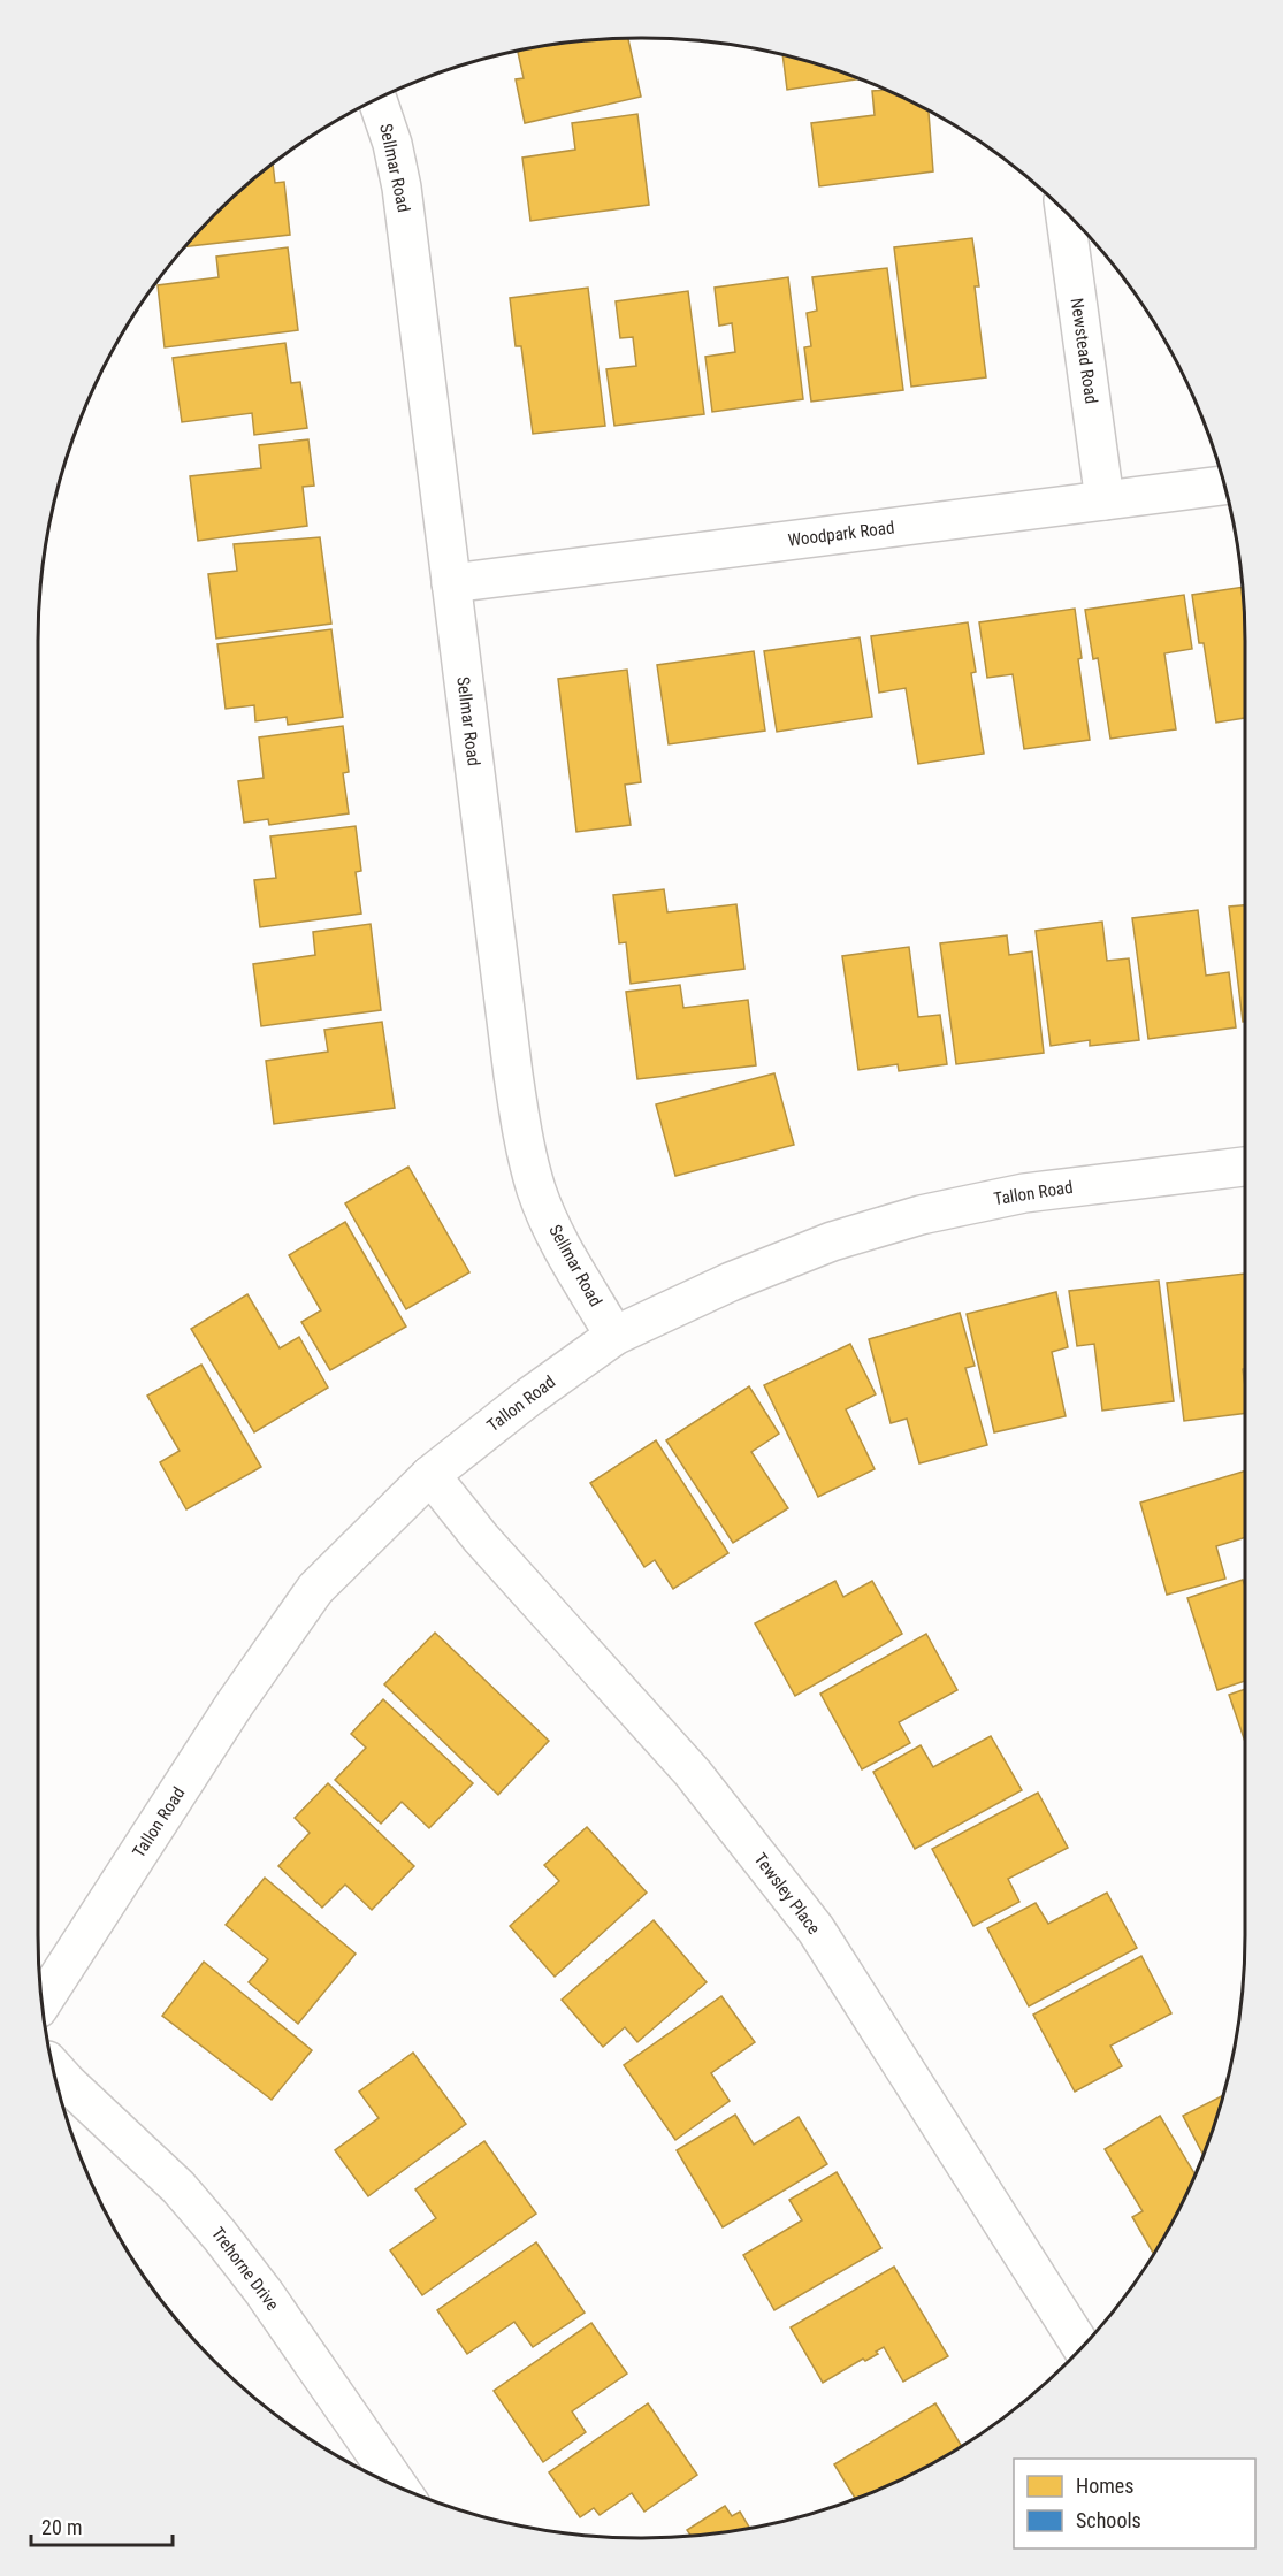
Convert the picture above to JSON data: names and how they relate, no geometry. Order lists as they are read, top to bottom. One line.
{"streets":{"street":["Sellmar Road","Newstead Road","Woodpark Road","Tallon Road","Tewsley Place","Trehorne Drive"]},"crossings":[["Sellmar Road","Woodpark Road"],["Sellmar Road","Tallon Road"],["Newstead Road","Woodpark Road"],["Tallon Road","Tewsley Place"]],"legend":["Homes","Schools"],"scale_bar":"20 m"}
